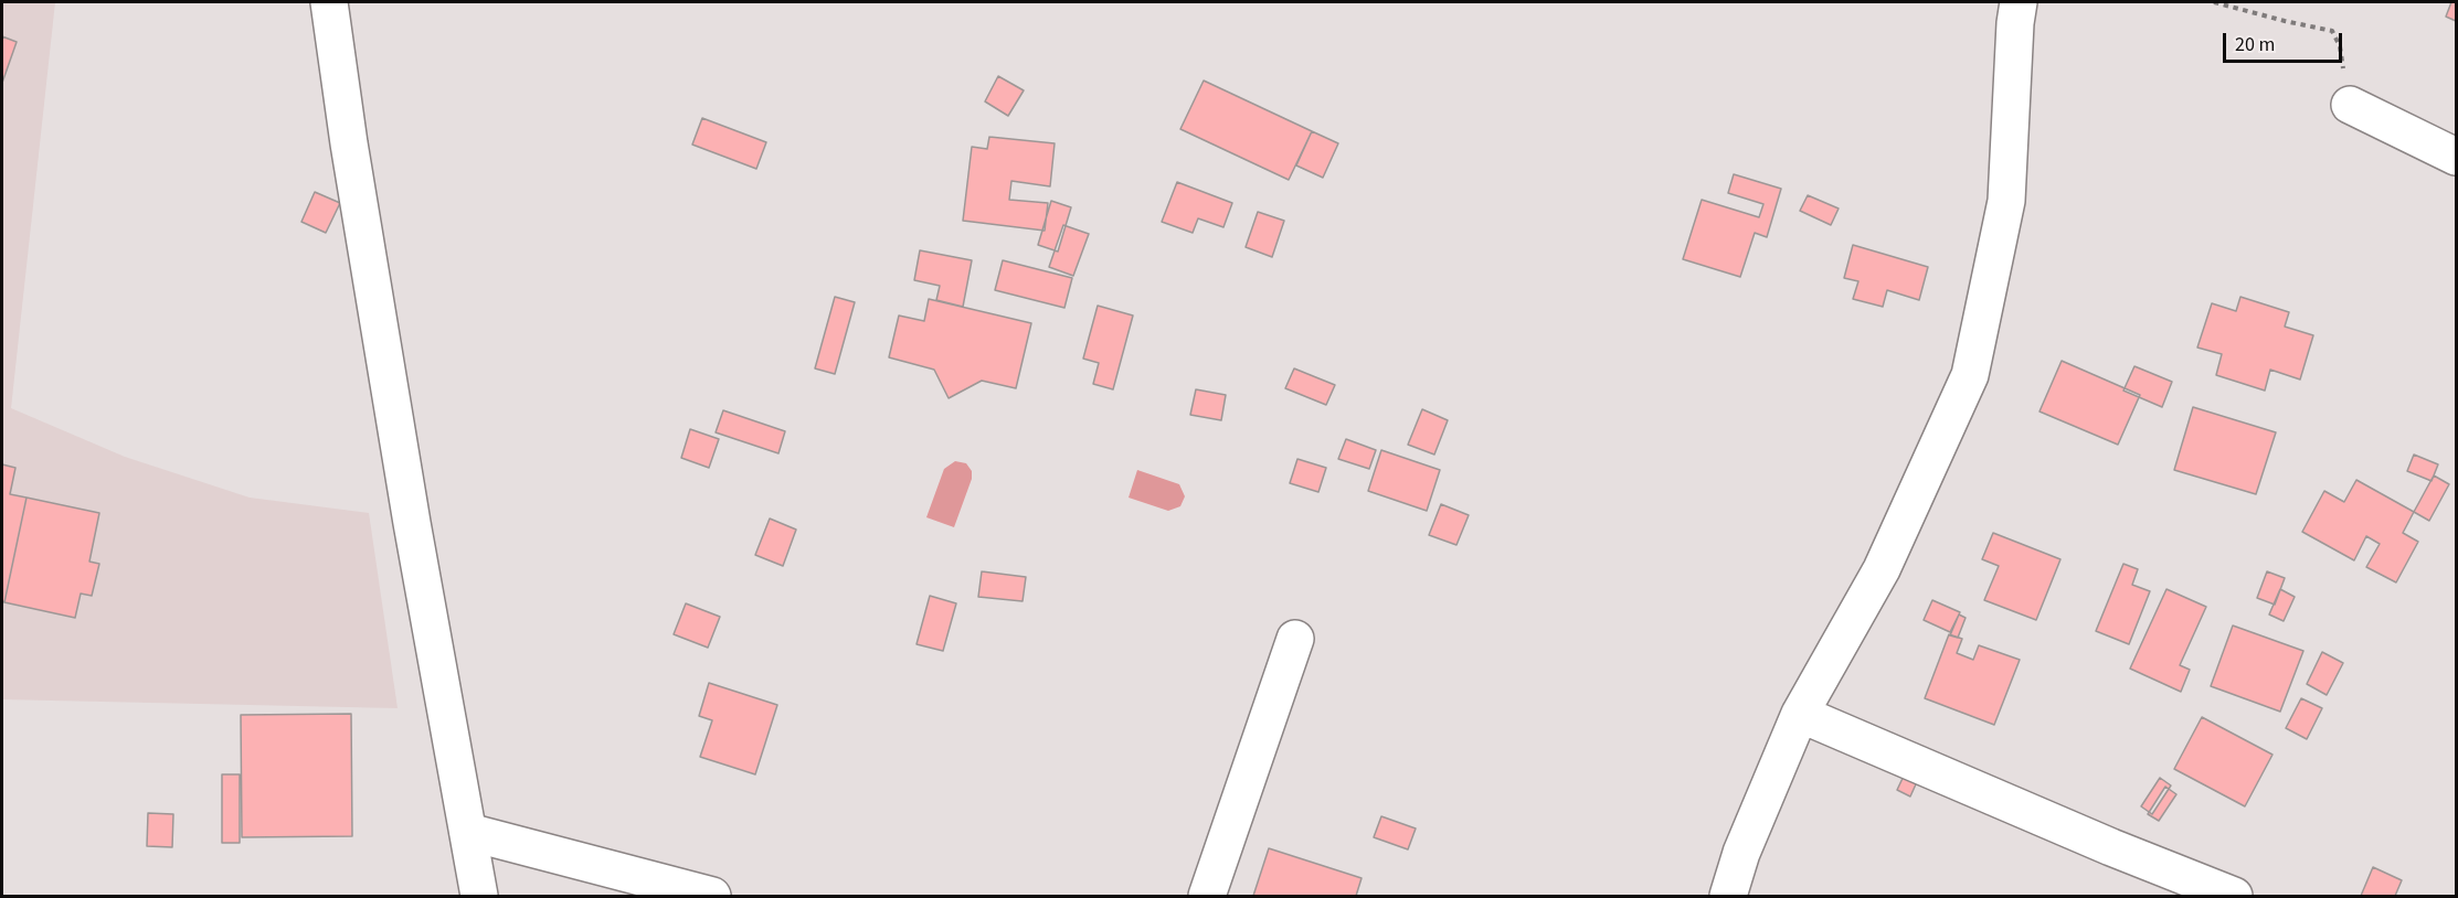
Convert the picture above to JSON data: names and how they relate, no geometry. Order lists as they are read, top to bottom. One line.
{"scale_bar":"20 m"}
